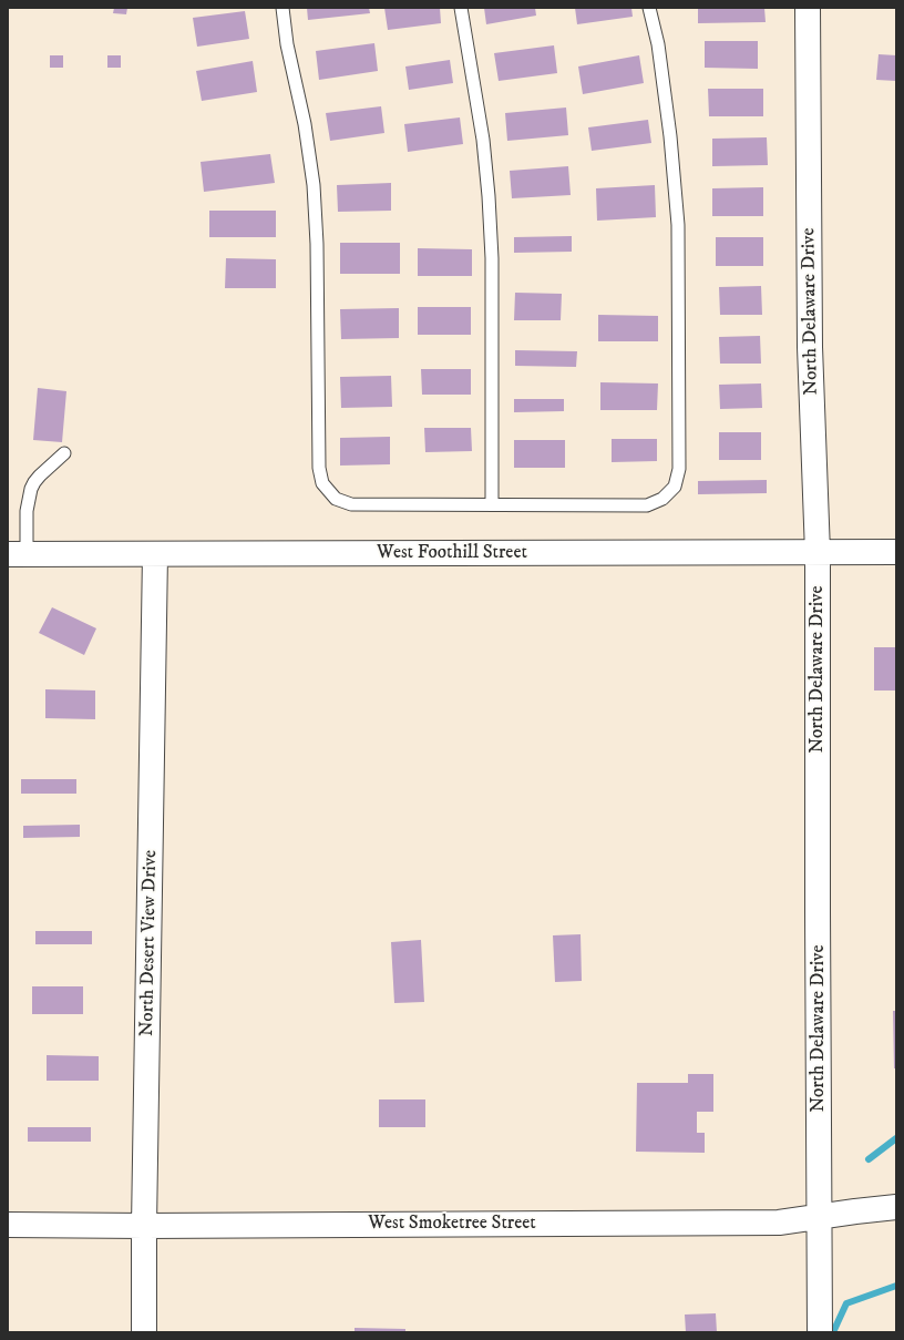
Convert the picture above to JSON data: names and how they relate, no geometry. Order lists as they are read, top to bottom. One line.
{"streets":{"street":["North Delaware Drive","West Foothill Street","North Desert View Drive","West Smoketree Street"]},"crossings":[["North Delaware Drive","West Foothill Street"],["North Delaware Drive","West Smoketree Street"],["West Foothill Street","North Desert View Drive"],["North Desert View Drive","West Smoketree Street"]]}
